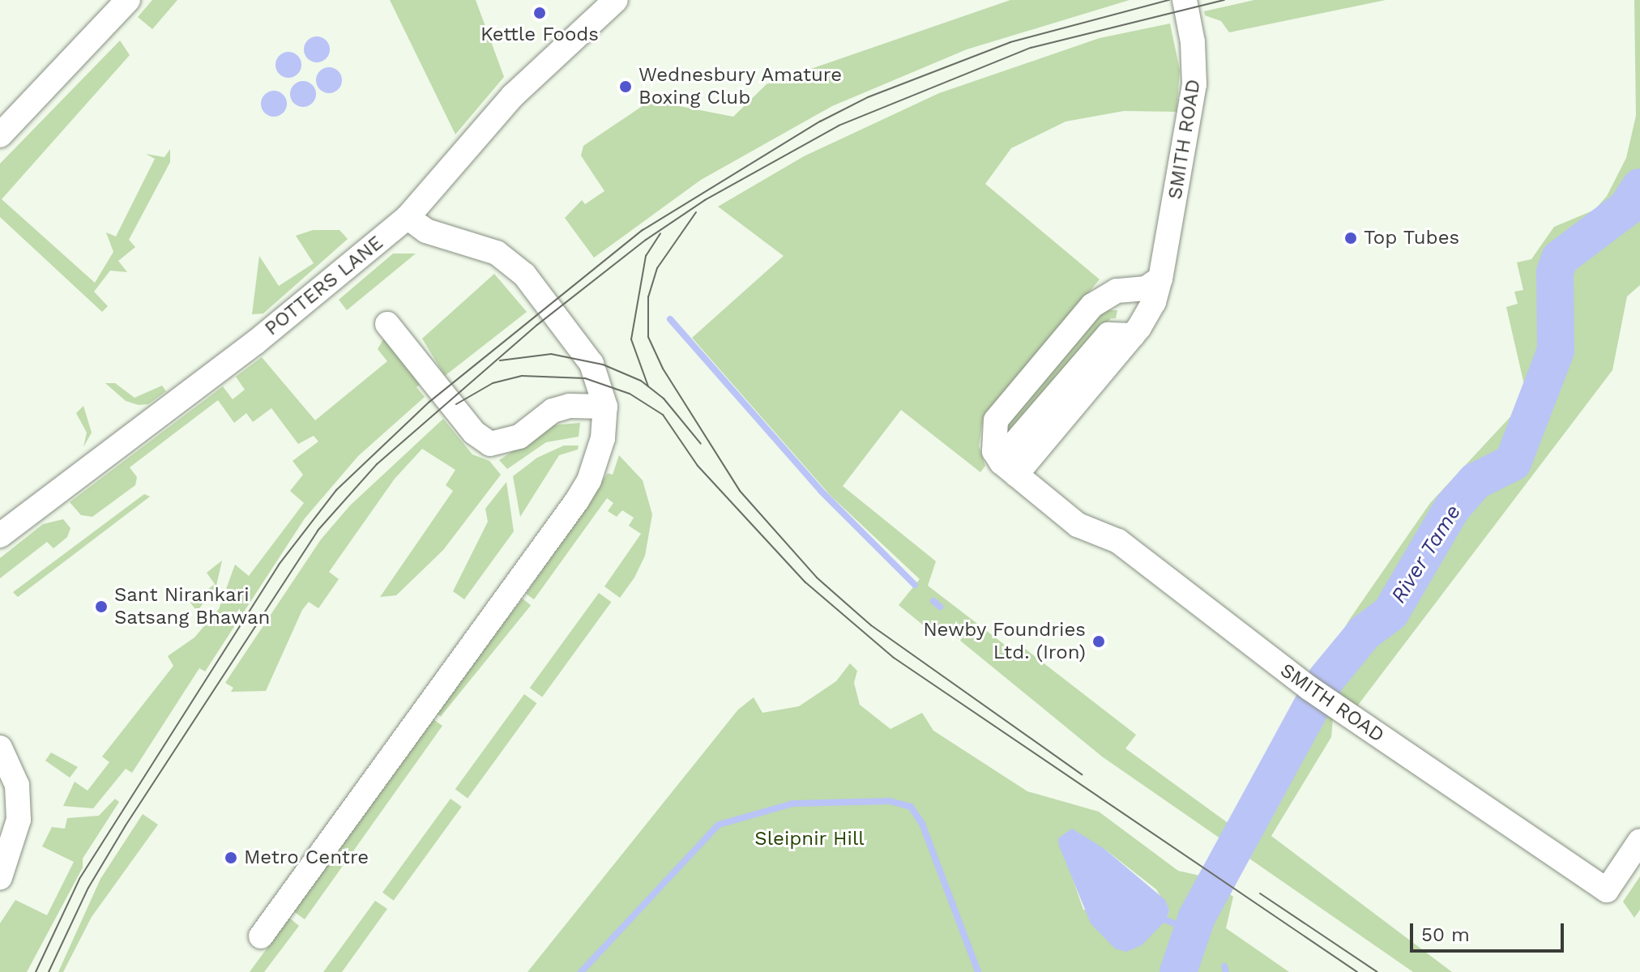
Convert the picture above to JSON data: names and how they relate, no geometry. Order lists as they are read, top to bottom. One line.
{"streets":{"street":["SMITH ROAD","POTTERS LANE"]},"water":["River Tame"],"parks":["Sleipnir Hill"],"places":["Kettle Foods","Wednesbury Amature Boxing Club","Top Tubes","Sant Nirankari Satsang Bhawan","Newby Foundries Ltd. (Iron)","Metro Centre"],"scale_bar":"50 m"}
